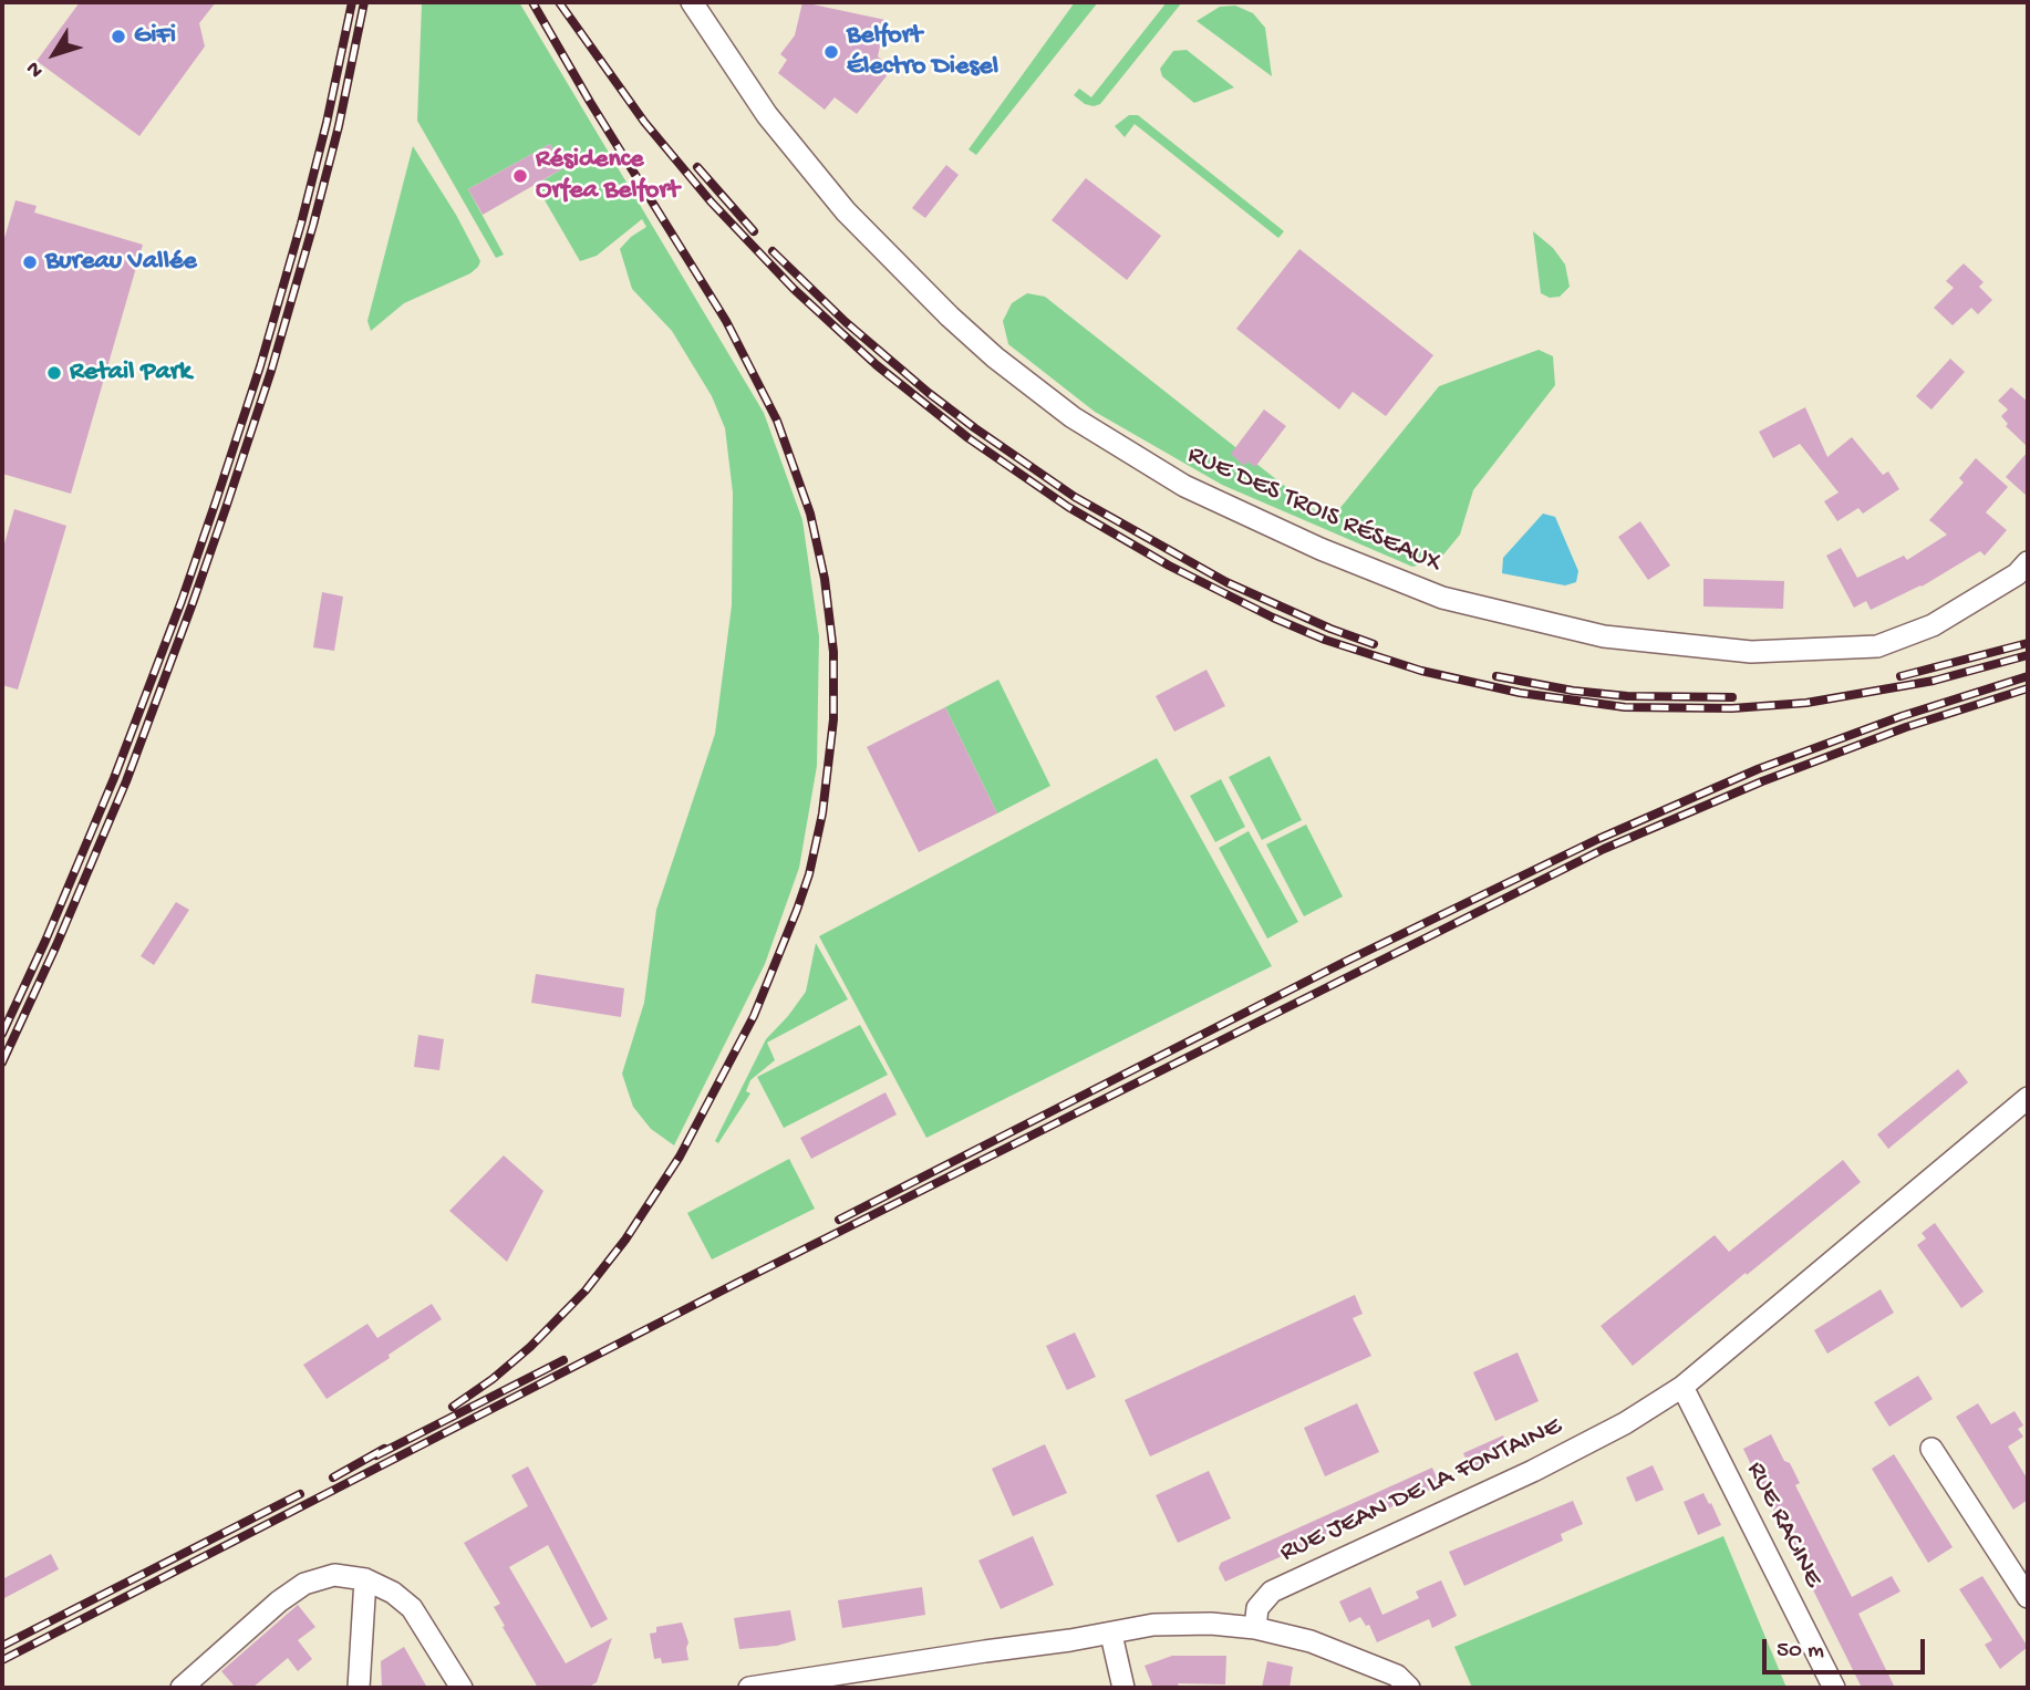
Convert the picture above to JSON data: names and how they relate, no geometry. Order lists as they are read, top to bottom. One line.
{"streets":{"street":["RUE DES TROIS RÉSEAUX","RUE JEAN DE LA FONTAINE","RUE RACINE"]},"crossings":[["RUE JEAN DE LA FONTAINE","RUE RACINE"]],"places":["GiFi","Belfort Électro Diesel","Résidence Orfea Belfort","Bureau Vallée","Retail Park"],"scale_bar":"50 m","north":"bottom left"}
